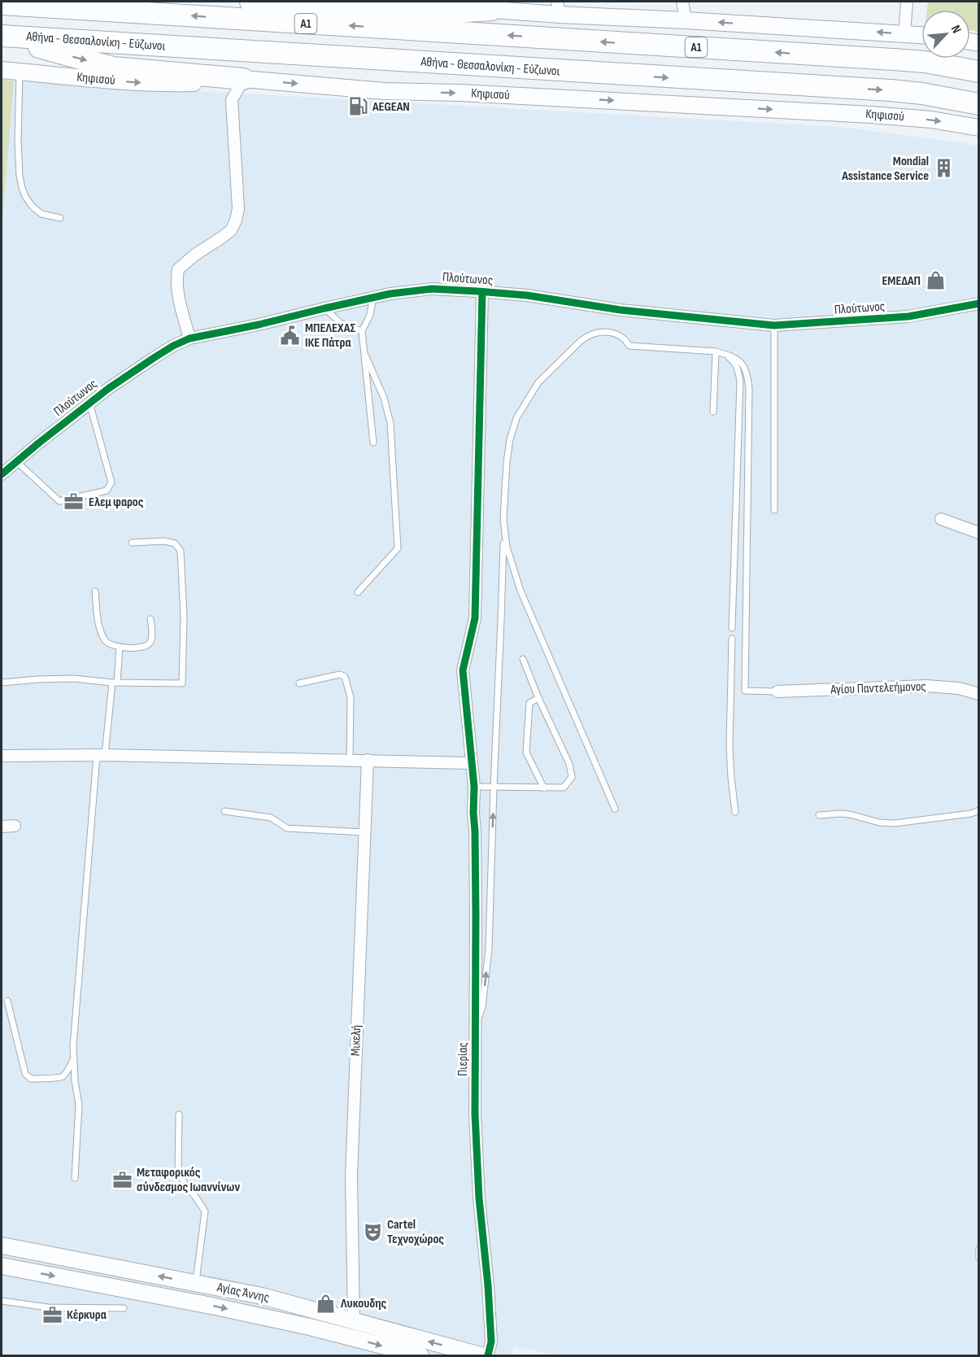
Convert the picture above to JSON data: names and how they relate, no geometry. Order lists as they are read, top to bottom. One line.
{"streets":{"highway":["Α1","Αθήνα - Θεσσαλονίκη - Εύζωνοι"],"main road":["Κηφισού","Αγίας Άννης"],"street":["Πλούτωνος","Αγίου Παντελεήμονος","Μικελή","Πιερίας"]},"crossings":[["Πλούτωνος","Πιερίας"],["Μικελή","Αγίας Άννης"]],"places":{"fuel station":["AEGEAN"],"building":["Mondial Assistance Service"],"shop":["ΕΜΕΔΑΠ","Λυκουδης"],"public building":["ΜΠΕΛΕΧΑΣ ΙΚΕ Πάτρα"],"office":["Ελεμ φαρος","Μεταφορικός σύνδεσμος Ιωαννίνων","Κέρκυρα"],"theatre":["Cartel Τεχνοχώρος"]},"north":"top right"}
